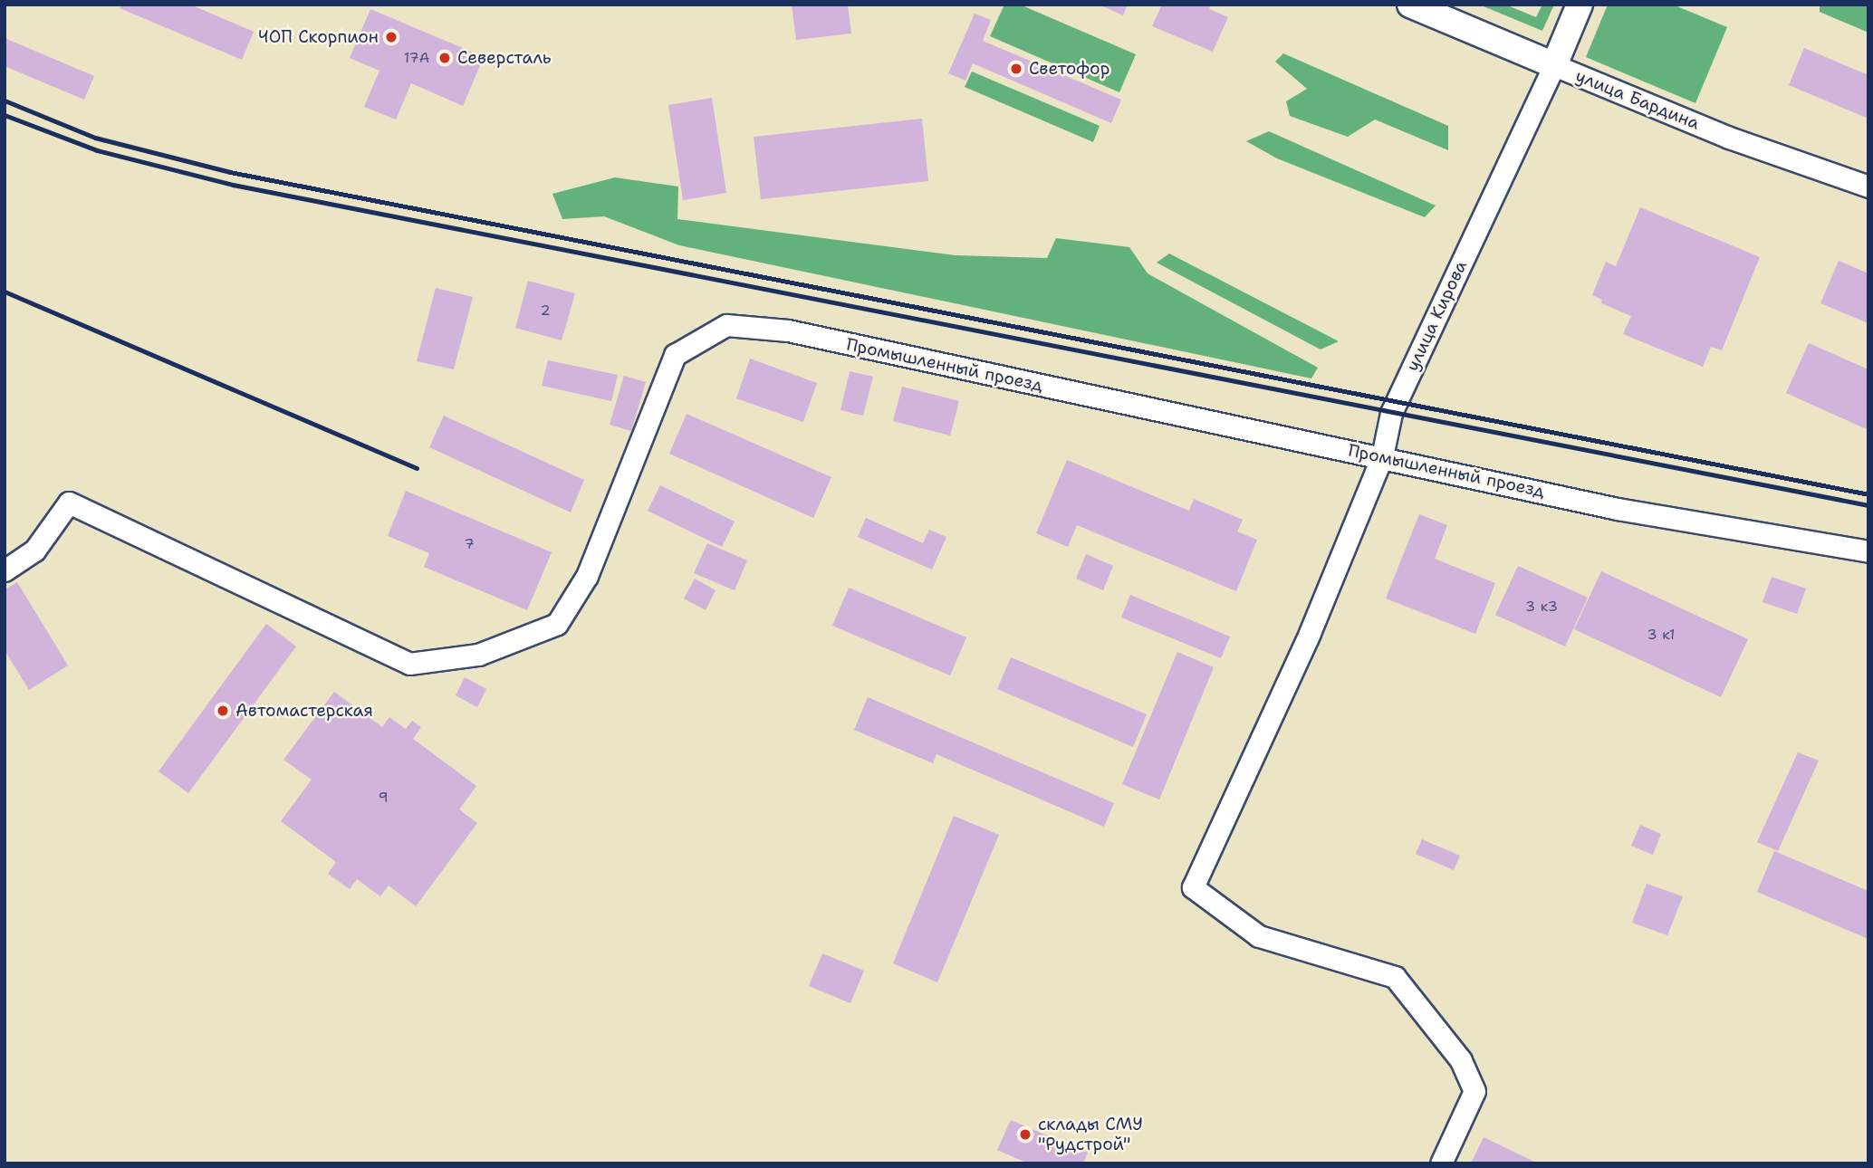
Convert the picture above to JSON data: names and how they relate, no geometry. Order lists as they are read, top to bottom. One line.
{"streets":{"street":["улица Бардина","улица Кирова","Промышленный проезд"]},"crossings":[["улица Бардина","улица Кирова"],["улица Кирова","Промышленный проезд"]],"places":["ЧОП Скорпион","Северсталь","Светофор","Автомастерская","склады СМУ \"Рудстрой\""],"house_numbers":["17А","2","7","3 к3","3 к1","9"]}
